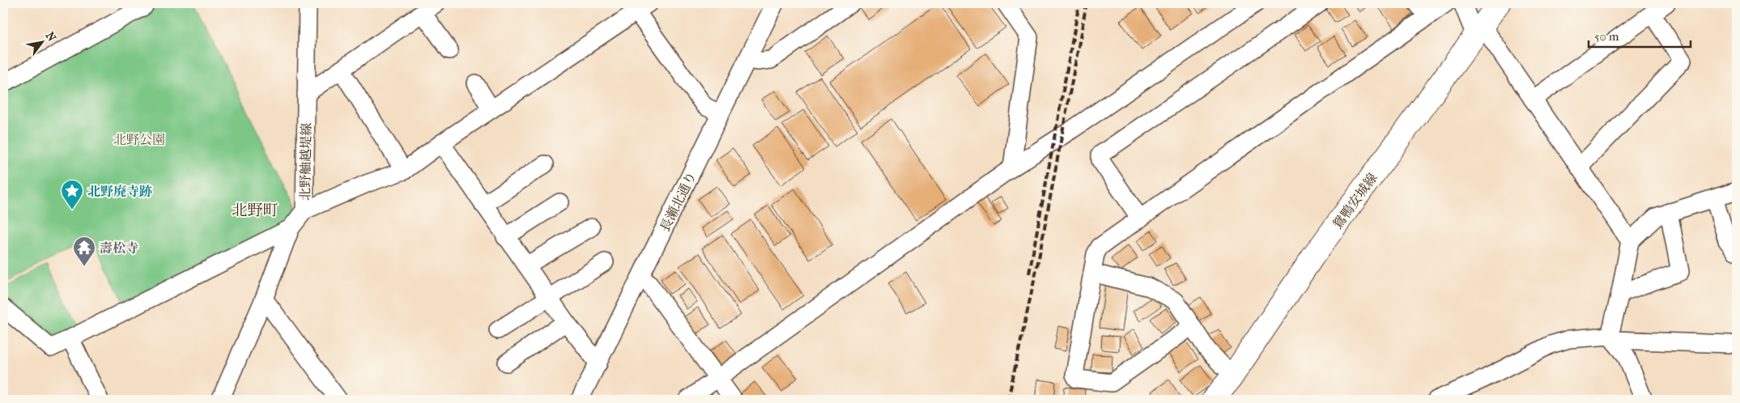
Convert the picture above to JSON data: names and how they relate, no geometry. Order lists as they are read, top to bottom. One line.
{"streets":{"main road":["鴛鴨安城線"],"street":["北野舳越堤線","長瀬北通り"]},"districts":["北野町"],"parks":["北野公園"],"places":{"place":["北野廃寺跡"],"temple":["壽松寺"]},"scale_bar":"50 m","north":"top right"}
